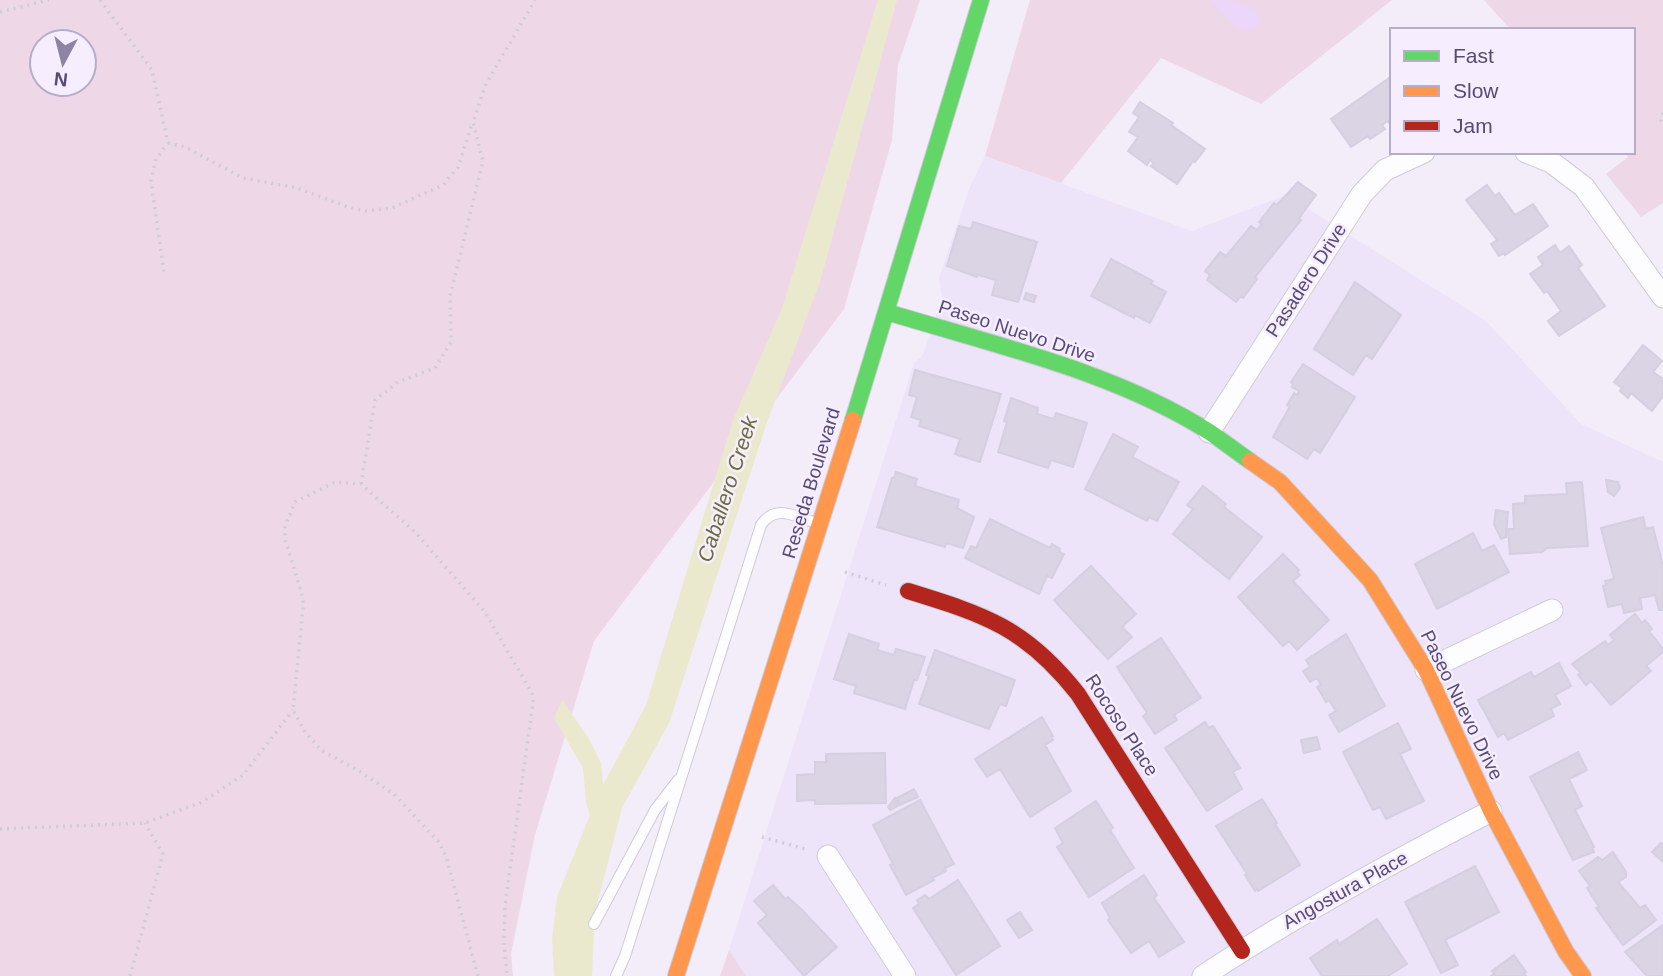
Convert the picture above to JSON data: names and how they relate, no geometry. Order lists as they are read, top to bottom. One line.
{"streets":{"street":["Pasadero Drive","Paseo Nuevo Drive","Reseda Boulevard","Rocoso Place","Angostura Place"]},"crossings":[["Pasadero Drive","Paseo Nuevo Drive"],["Paseo Nuevo Drive","Reseda Boulevard"],["Paseo Nuevo Drive","Angostura Place"],["Rocoso Place","Angostura Place"]],"water":["Caballero Creek"],"legend":["Fast","Slow","Jam"],"north":"bottom"}
